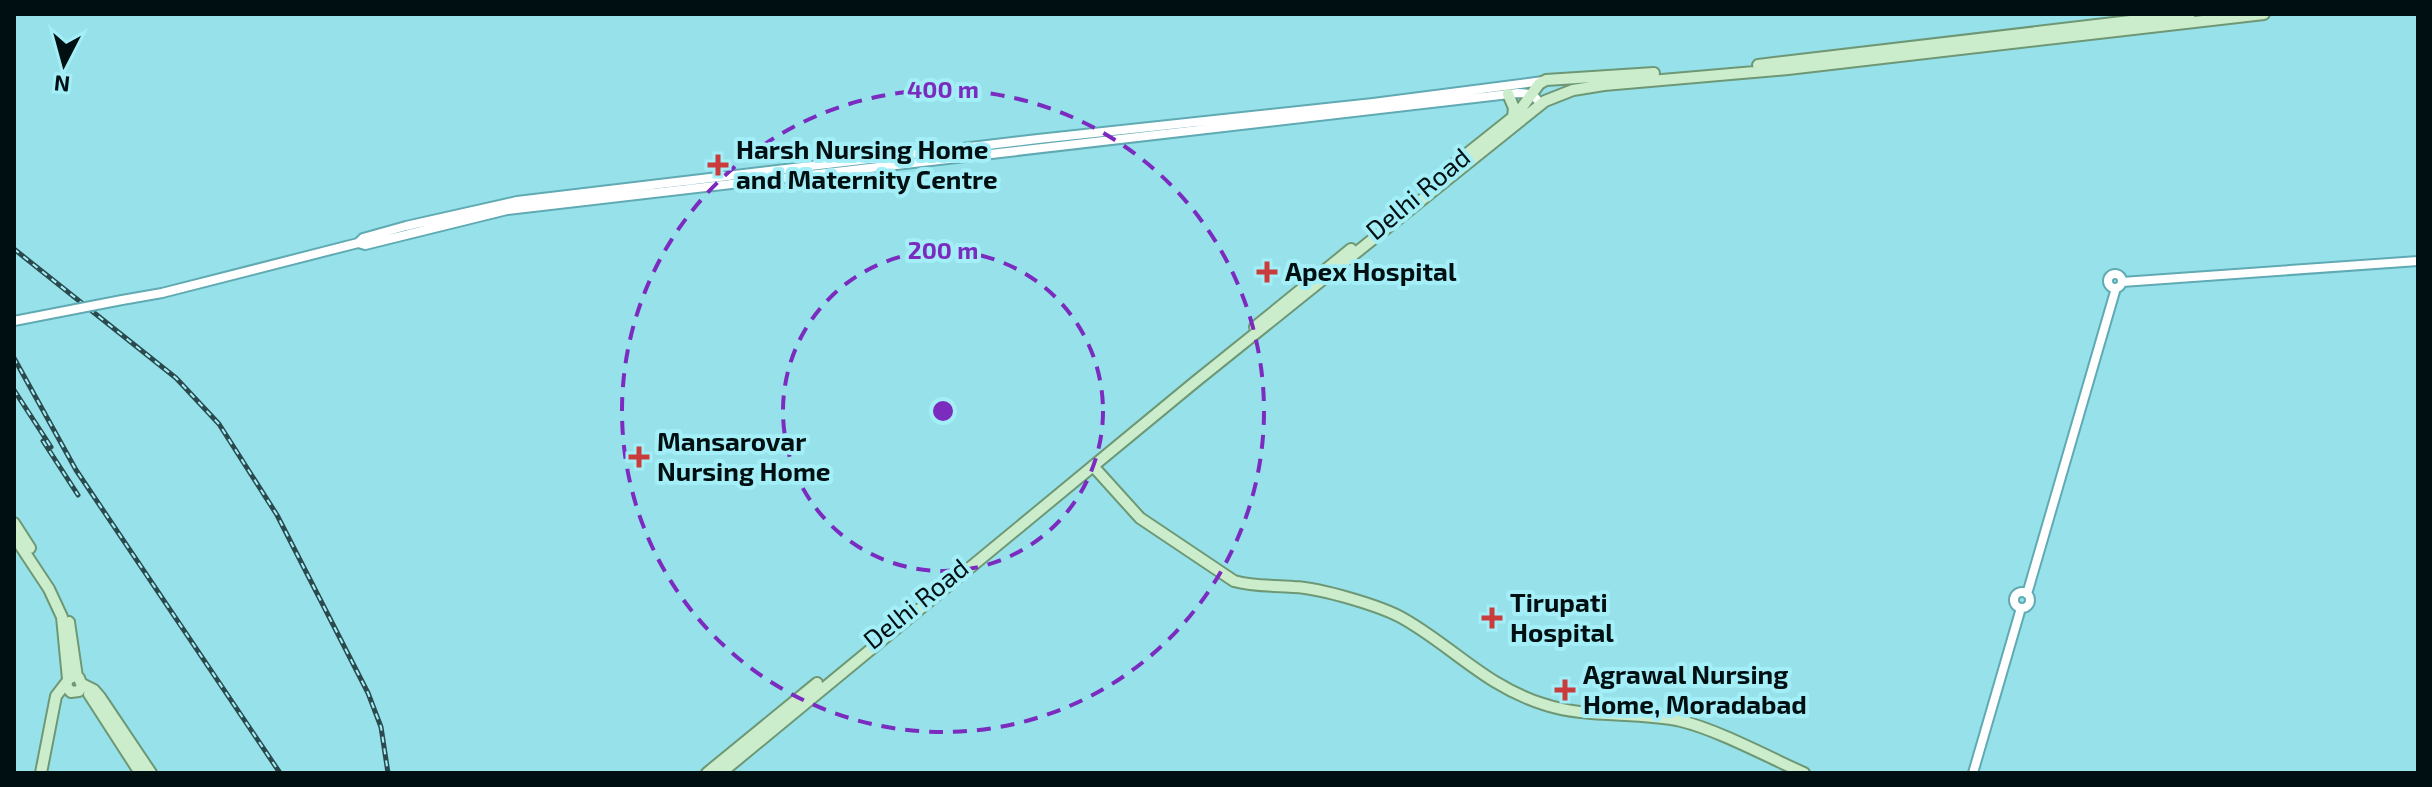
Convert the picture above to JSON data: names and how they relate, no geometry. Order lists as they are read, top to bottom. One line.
{"streets":{"main road":["Delhi Road"]},"places":{"health":["Harsh Nursing Home and Maternity Centre","Apex Hospital","Mansarovar Nursing Home","Tirupati Hospital","Agrawal Nursing Home, Moradabad"]},"north":"bottom","rings":["400 m","200 m"]}
